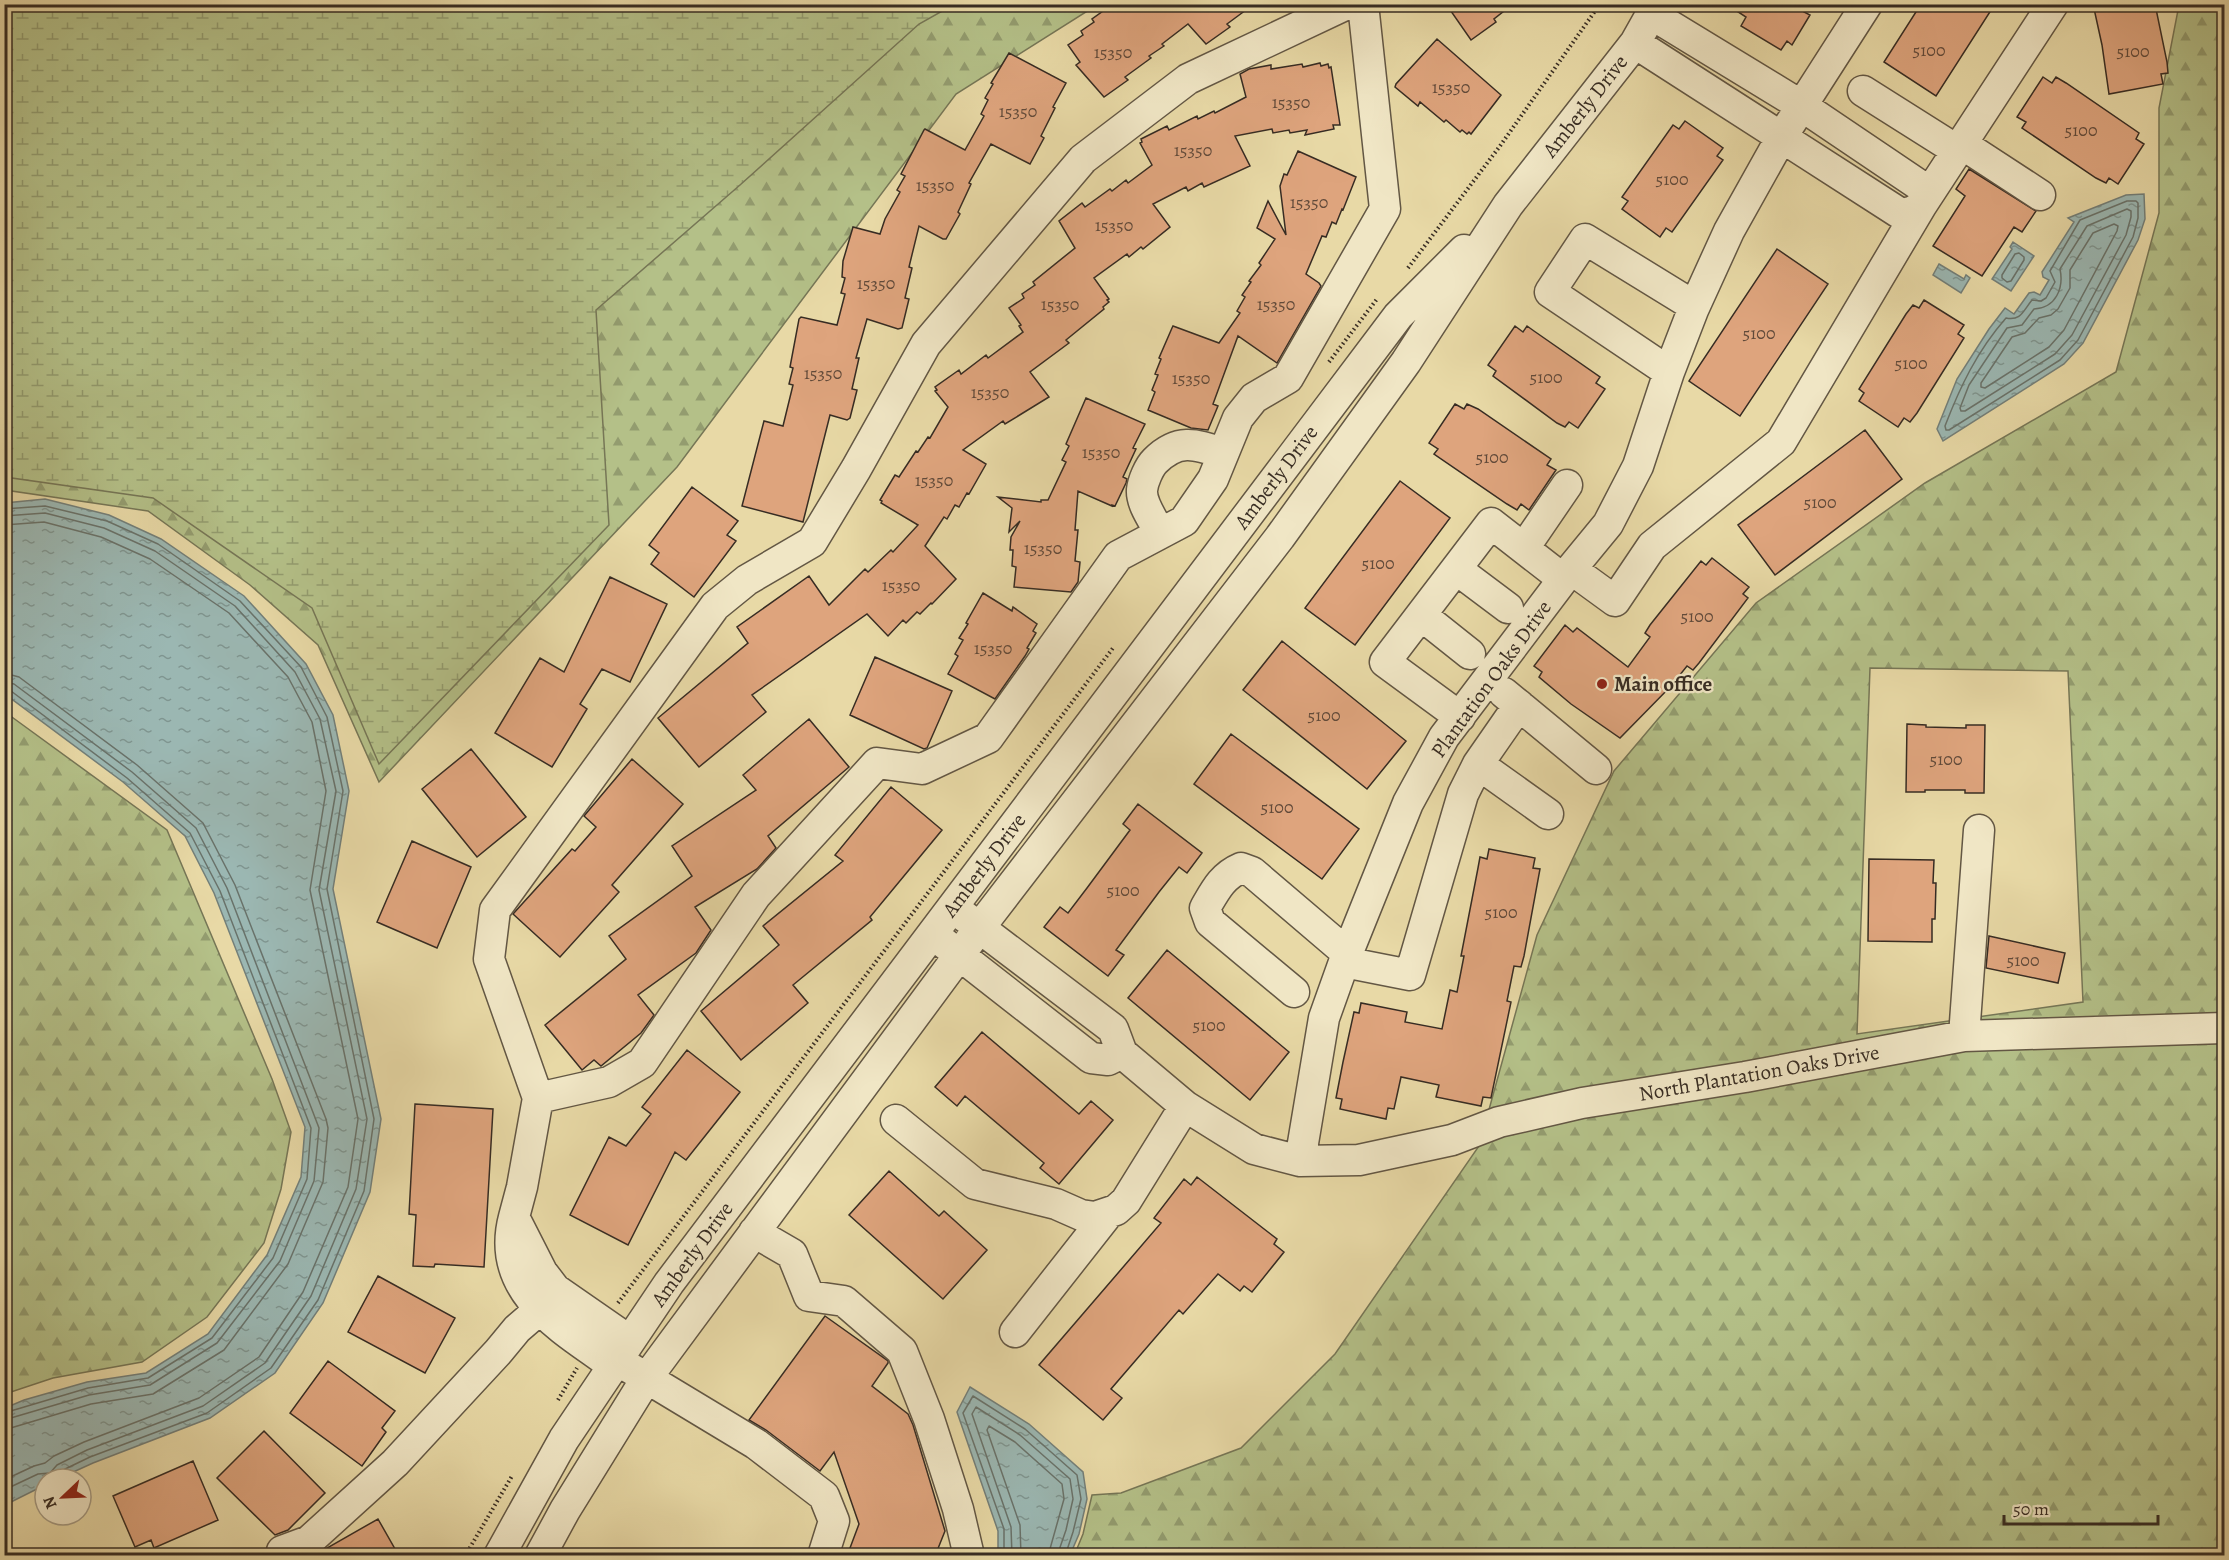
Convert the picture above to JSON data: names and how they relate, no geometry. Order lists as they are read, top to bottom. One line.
{"streets":{"street":["Amberly Drive","Plantation Oaks Drive","North Plantation Oaks Drive"]},"crossings":[["Plantation Oaks Drive","North Plantation Oaks Drive"]],"places":["Main office"],"house_numbers":["5100","5100","15350","15350","15350","15350","5100","15350","5100","15350","15350","15350","15350","15350","15350","5100","5100","15350","5100","15350","15350","15350","5100","15350","5100","15350","5100","15350","5100","15350","5100","5100","5100","5100","5100","5100","5100"],"scale_bar":"50 m","north":"bottom left"}
